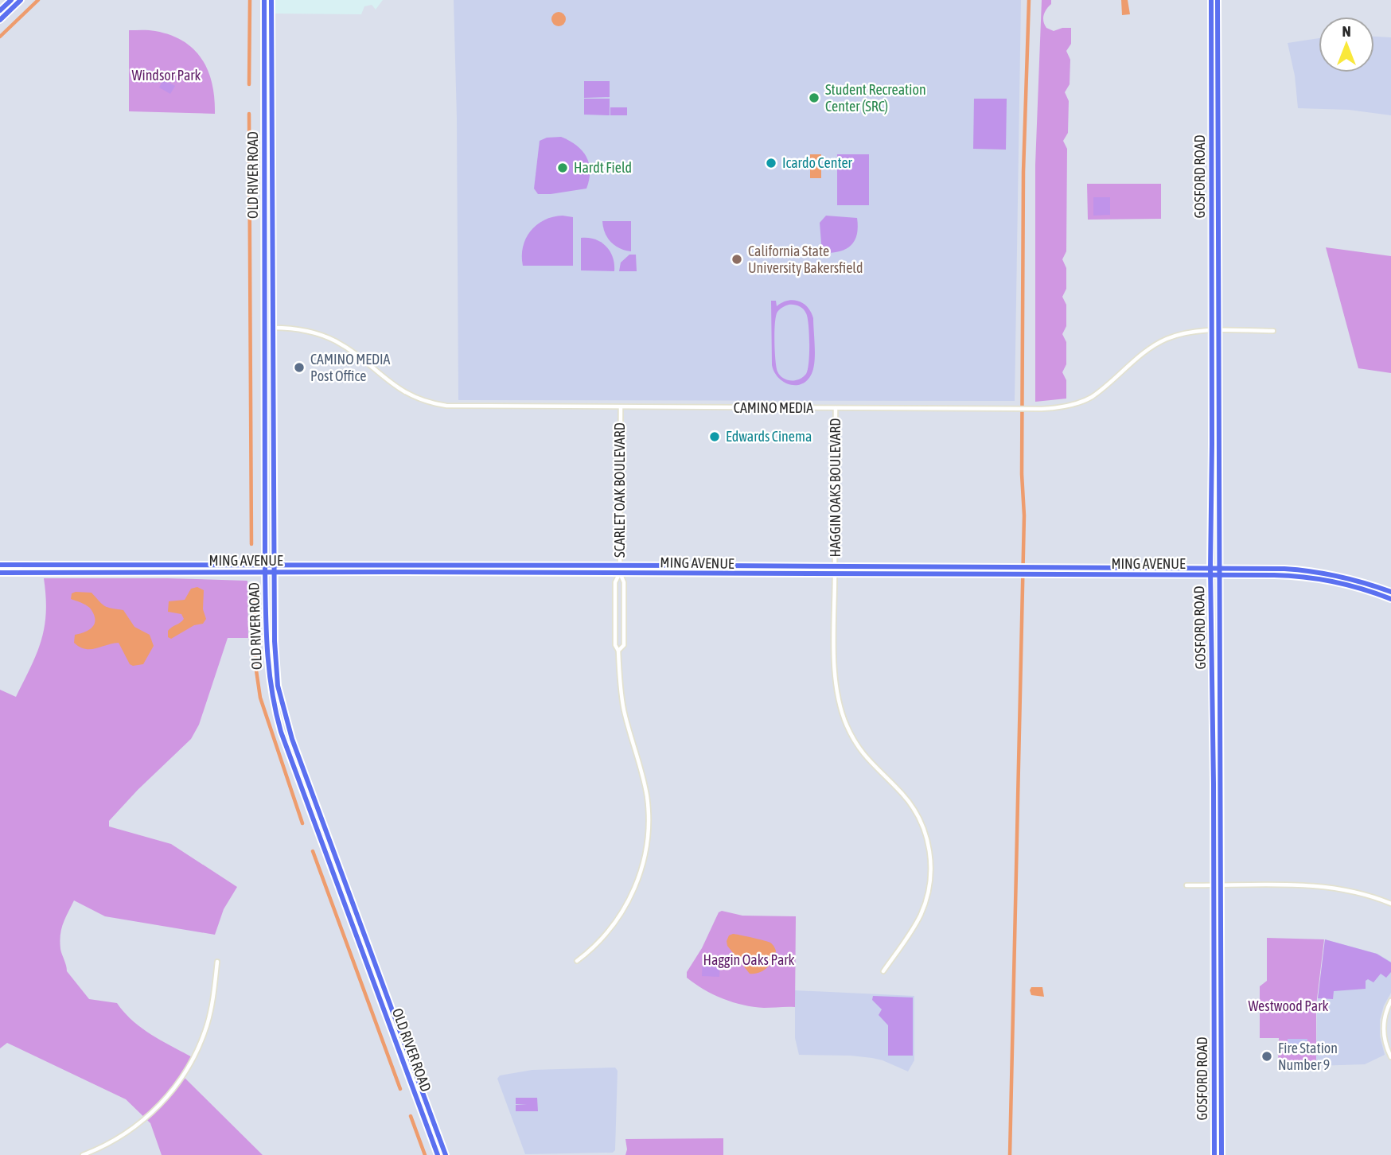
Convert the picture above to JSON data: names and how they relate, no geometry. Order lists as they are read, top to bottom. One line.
{"streets":{"main road":["OLD RIVER ROAD","GOSFORD ROAD","MING AVENUE"],"street":["CAMINO MEDIA","HAGGIN OAKS BOULEVARD","SCARLET OAK BOULEVARD"]},"crossings":[["OLD RIVER ROAD","CAMINO MEDIA"],["OLD RIVER ROAD","MING AVENUE"],["GOSFORD ROAD","CAMINO MEDIA"],["GOSFORD ROAD","MING AVENUE"],["CAMINO MEDIA","HAGGIN OAKS BOULEVARD"],["CAMINO MEDIA","SCARLET OAK BOULEVARD"],["HAGGIN OAKS BOULEVARD","MING AVENUE"],["SCARLET OAK BOULEVARD","MING AVENUE"]],"parks":["Windsor Park","Haggin Oaks Park","Westwood Park"],"places":["Student Recreation Center (SRC)","Icardo Center","Hardt Field","California State University Bakersfield","CAMINO MEDIA Post Office","Edwards Cinema","Fire Station Number 9"],"north":"top"}
